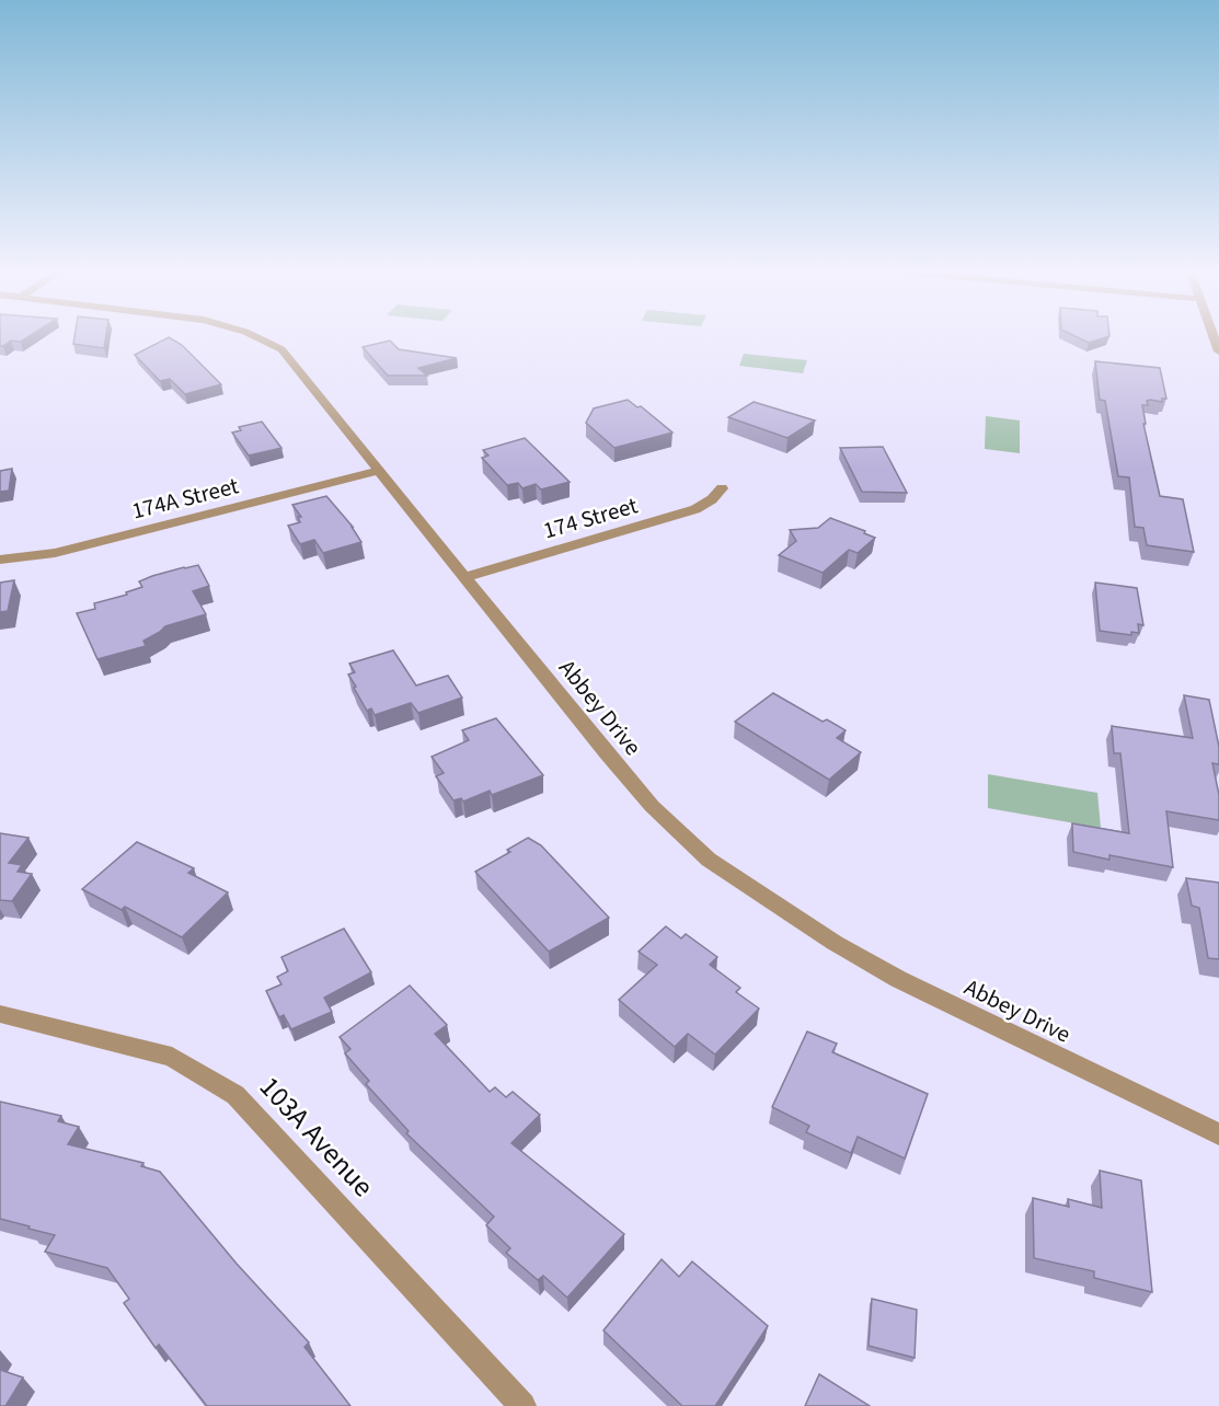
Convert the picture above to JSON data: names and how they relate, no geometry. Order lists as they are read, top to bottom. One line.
{"streets":{"street":["174A Street","174 Street","Abbey Drive","103A Avenue"]},"crossings":[["174A Street","Abbey Drive"],["174 Street","Abbey Drive"]]}
